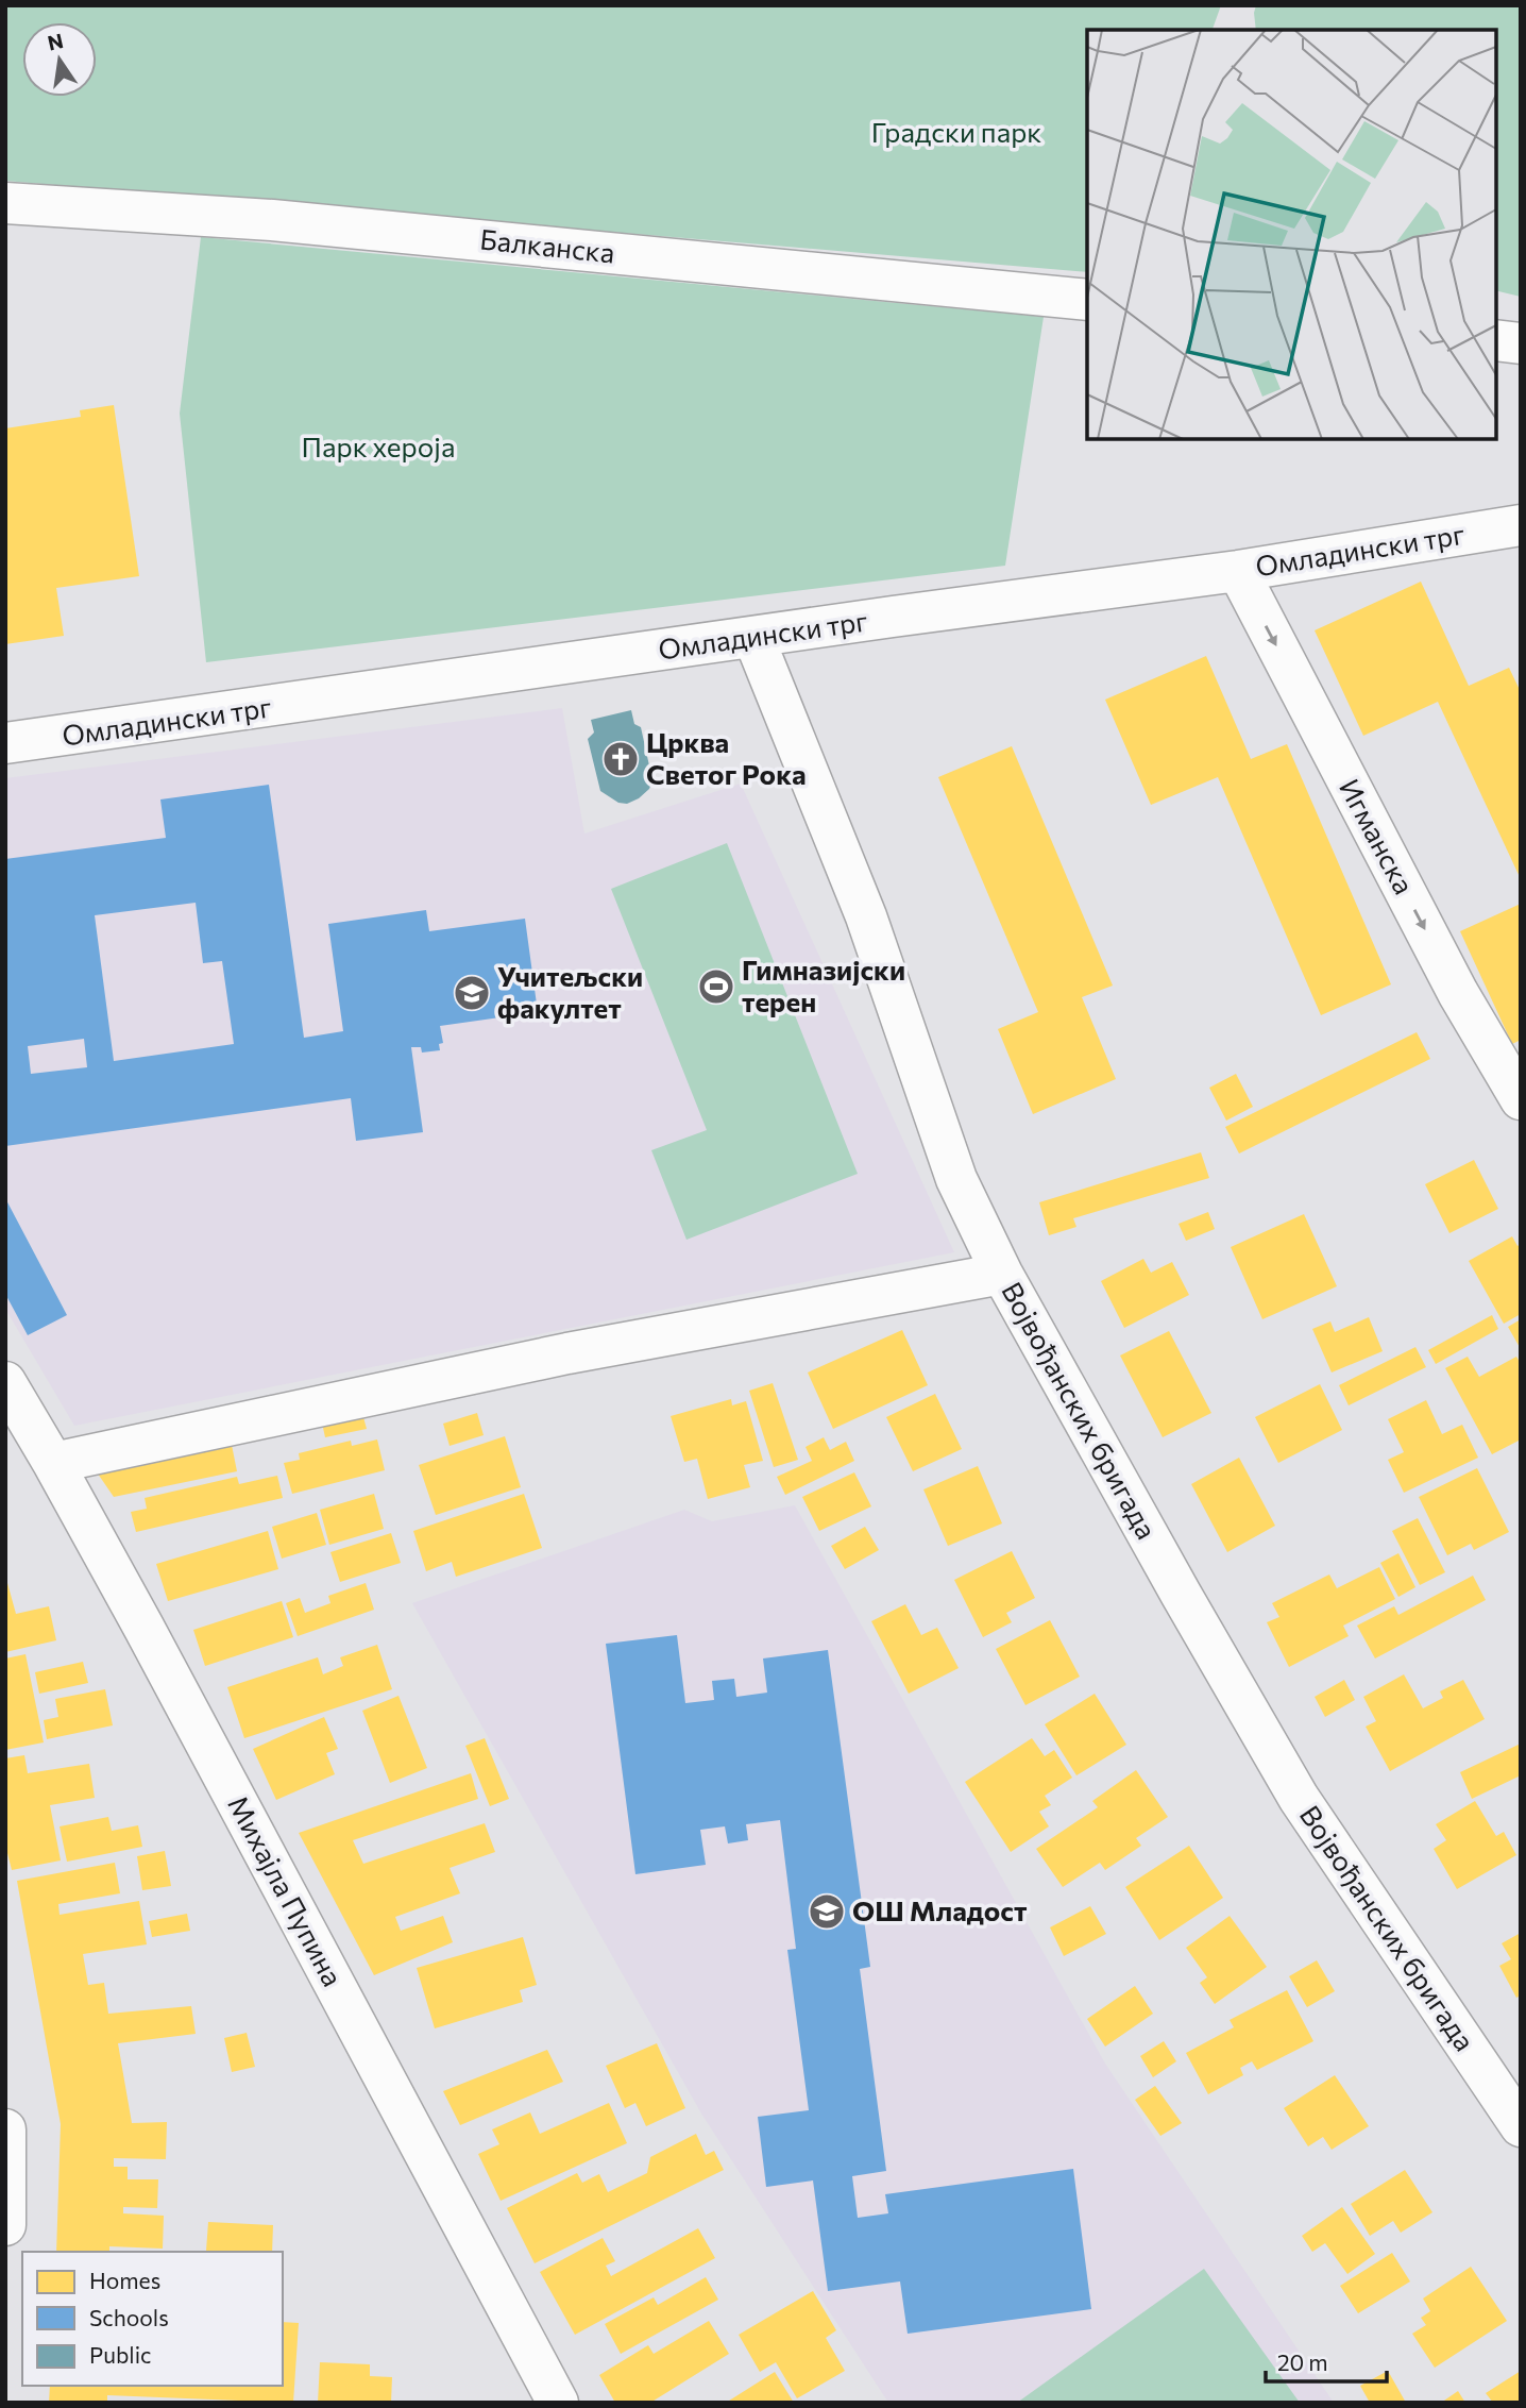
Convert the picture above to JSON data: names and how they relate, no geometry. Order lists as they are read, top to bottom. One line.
{"streets":{"street":["Балканска","Омладински трг","Игманска","Војвођанских бригада","Михајла Пупина"]},"crossings":[["Омладински трг","Игманска"],["Омладински трг","Војвођанских бригада"]],"one_way":["Игманска"],"parks":["Градски парк","Парк хероја"],"places":{"church":["Црква Светог Рока"],"sports":["Гимназијски терен"],"school or university":["Учитељски факултет","ОШ Младост"]},"legend":["Homes","Schools","Public"],"scale_bar":"20 m","north":"top"}
